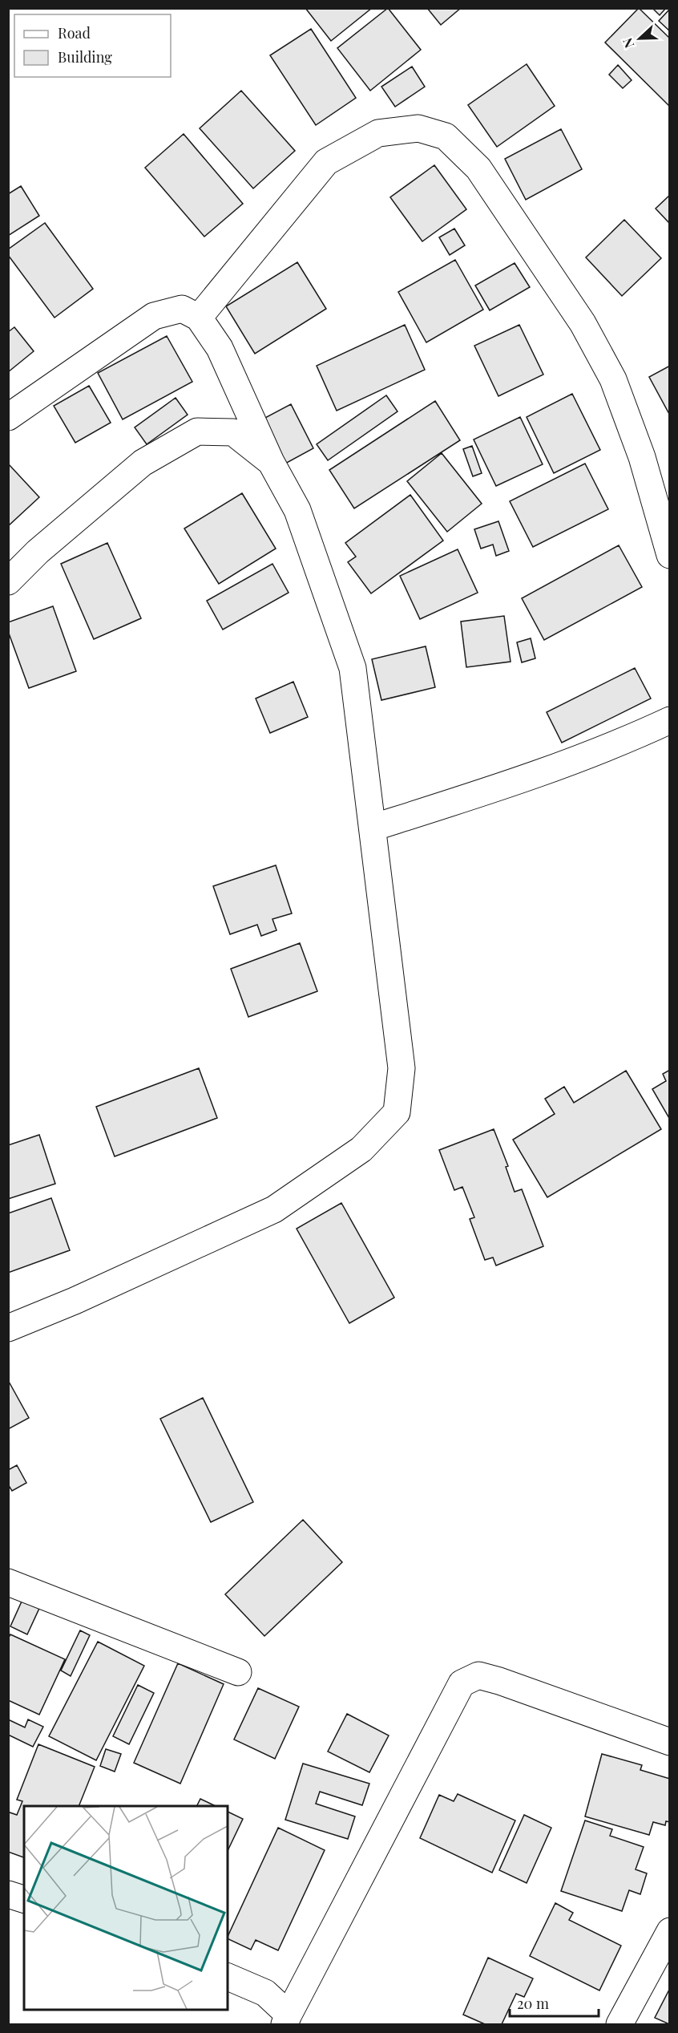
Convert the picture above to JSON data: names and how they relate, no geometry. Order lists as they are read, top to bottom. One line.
{"legend":["Road","Building"],"scale_bar":"20 m","north":"left"}
